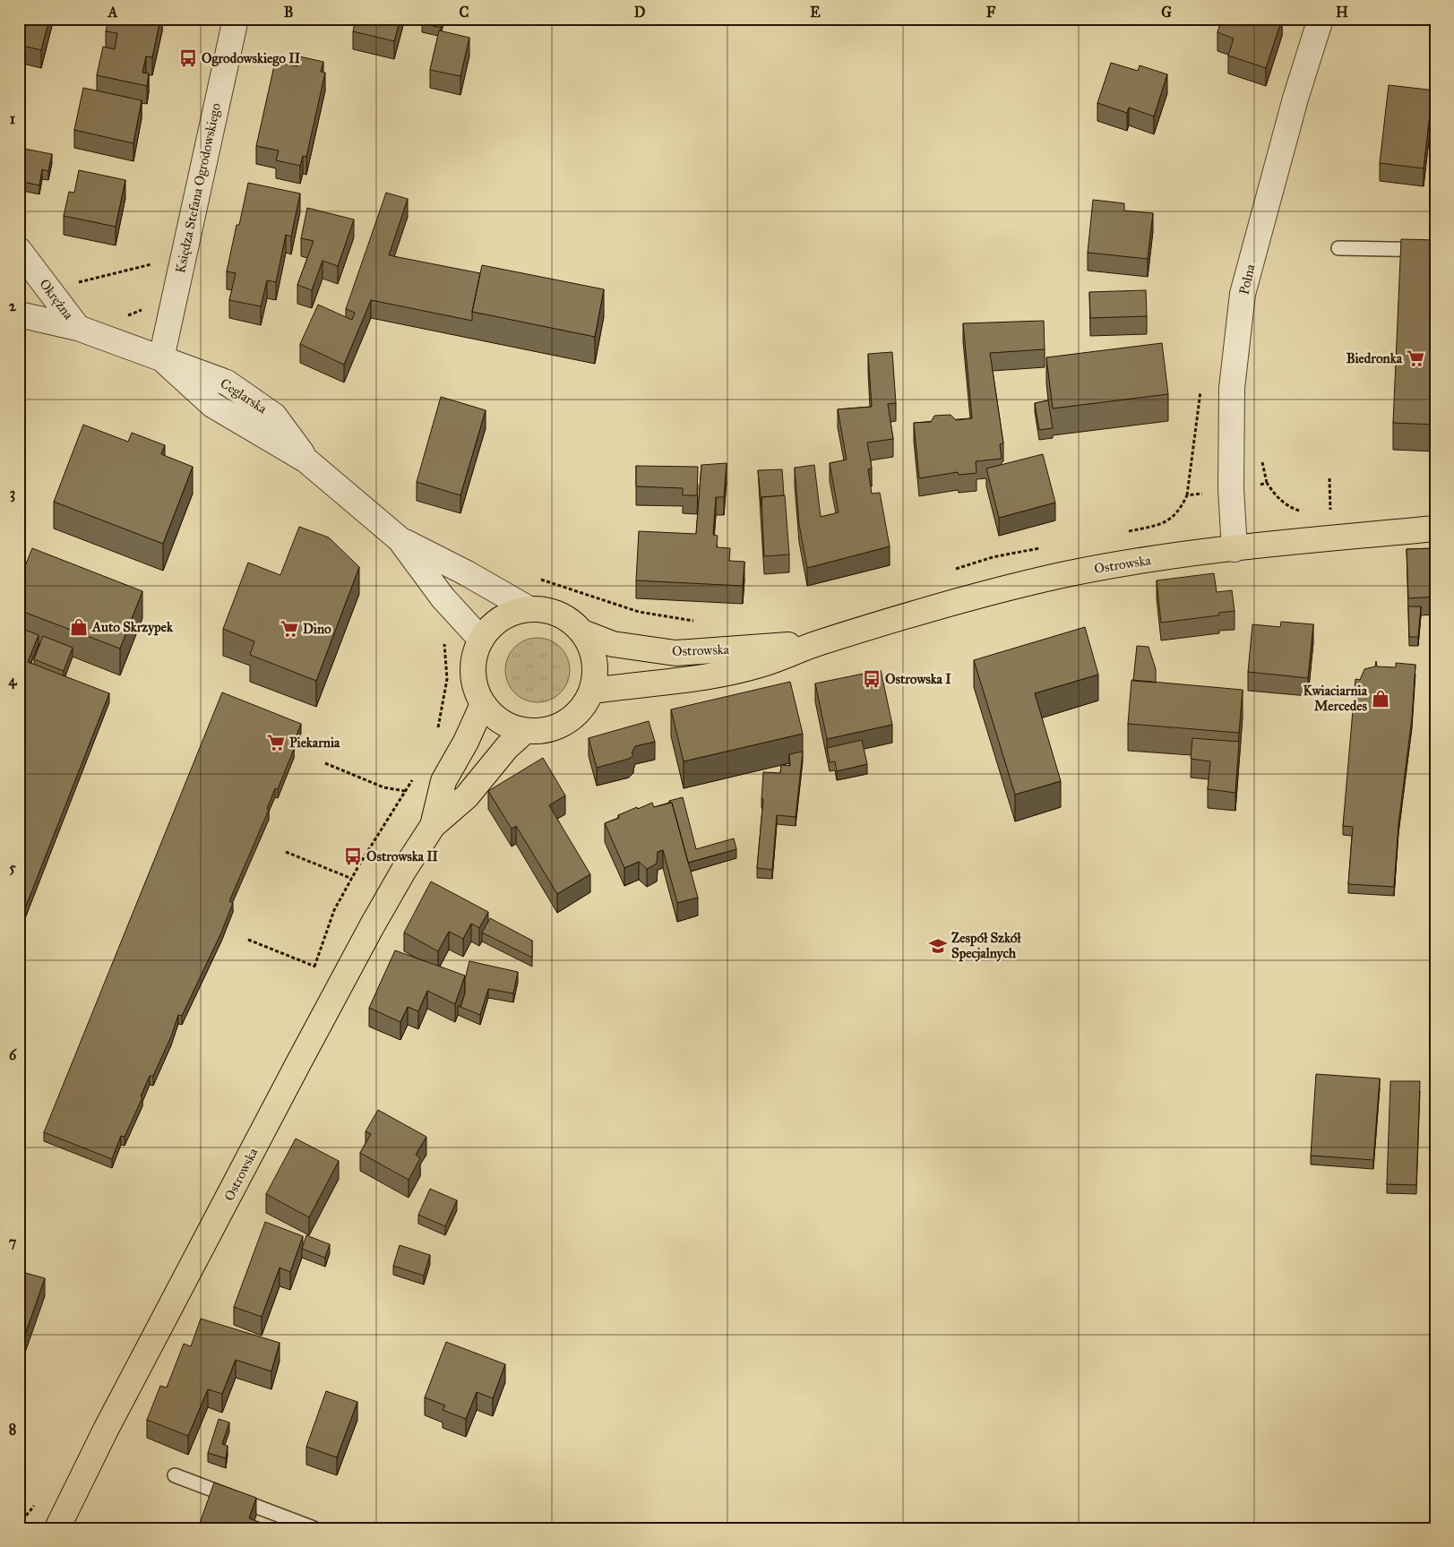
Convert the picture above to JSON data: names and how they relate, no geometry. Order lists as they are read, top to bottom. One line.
{"streets":{"main road":["Ostrowska"],"street":["Księdza Stefana Ogrodowskiego","Polna","Okrężna","Ceglarska"]},"crossings":[["Księdza Stefana Ogrodowskiego","Ceglarska"],["Polna","Ostrowska"],["Okrężna","Ceglarska"],["Ceglarska","Ostrowska"]],"places":{"bus stop":["Ogrodowskiego II","Ostrowska I","Ostrowska II"],"supermarket":["Biedronka","Dino","Piekarnia"],"shop":["Auto Skrzypek","Kwiaciarnia Mercedes"],"school or university":["Zespół Szkół Specjalnych"]},"grid":{"columns":["A","B","C","D","E","F","G","H"],"rows":["1","2","3","4","5","6","7","8"]}}
